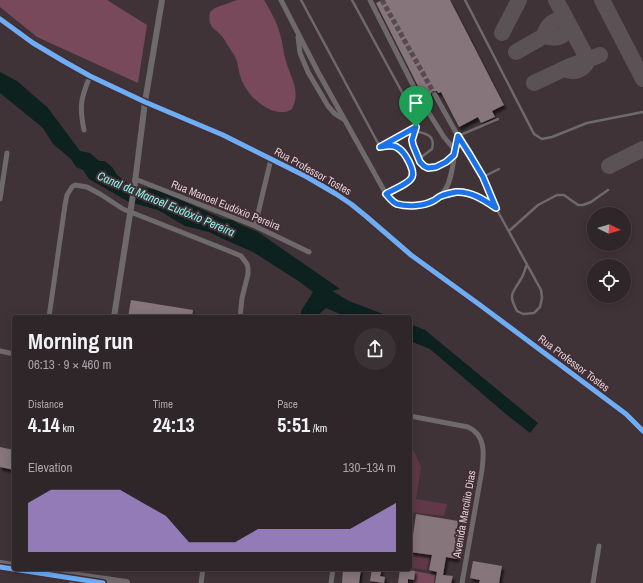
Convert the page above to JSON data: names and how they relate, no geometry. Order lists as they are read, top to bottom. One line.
{"streets":{"street":["Rua Professor Tostes","Rua Manoel Eudóxio Pereira","Avenida Marcílio Dias"]},"water":["Canal da Manoel Eudóxio Pereira"],"north":"right","page":{"heading":["Morning run","06:13 · 9 × 460 m"],"stats":[["Distance","4.14 km"],["Time","24:13"],["Pace","5:51 /km"]],"chart":["Elevation","130–134 m"]}}
